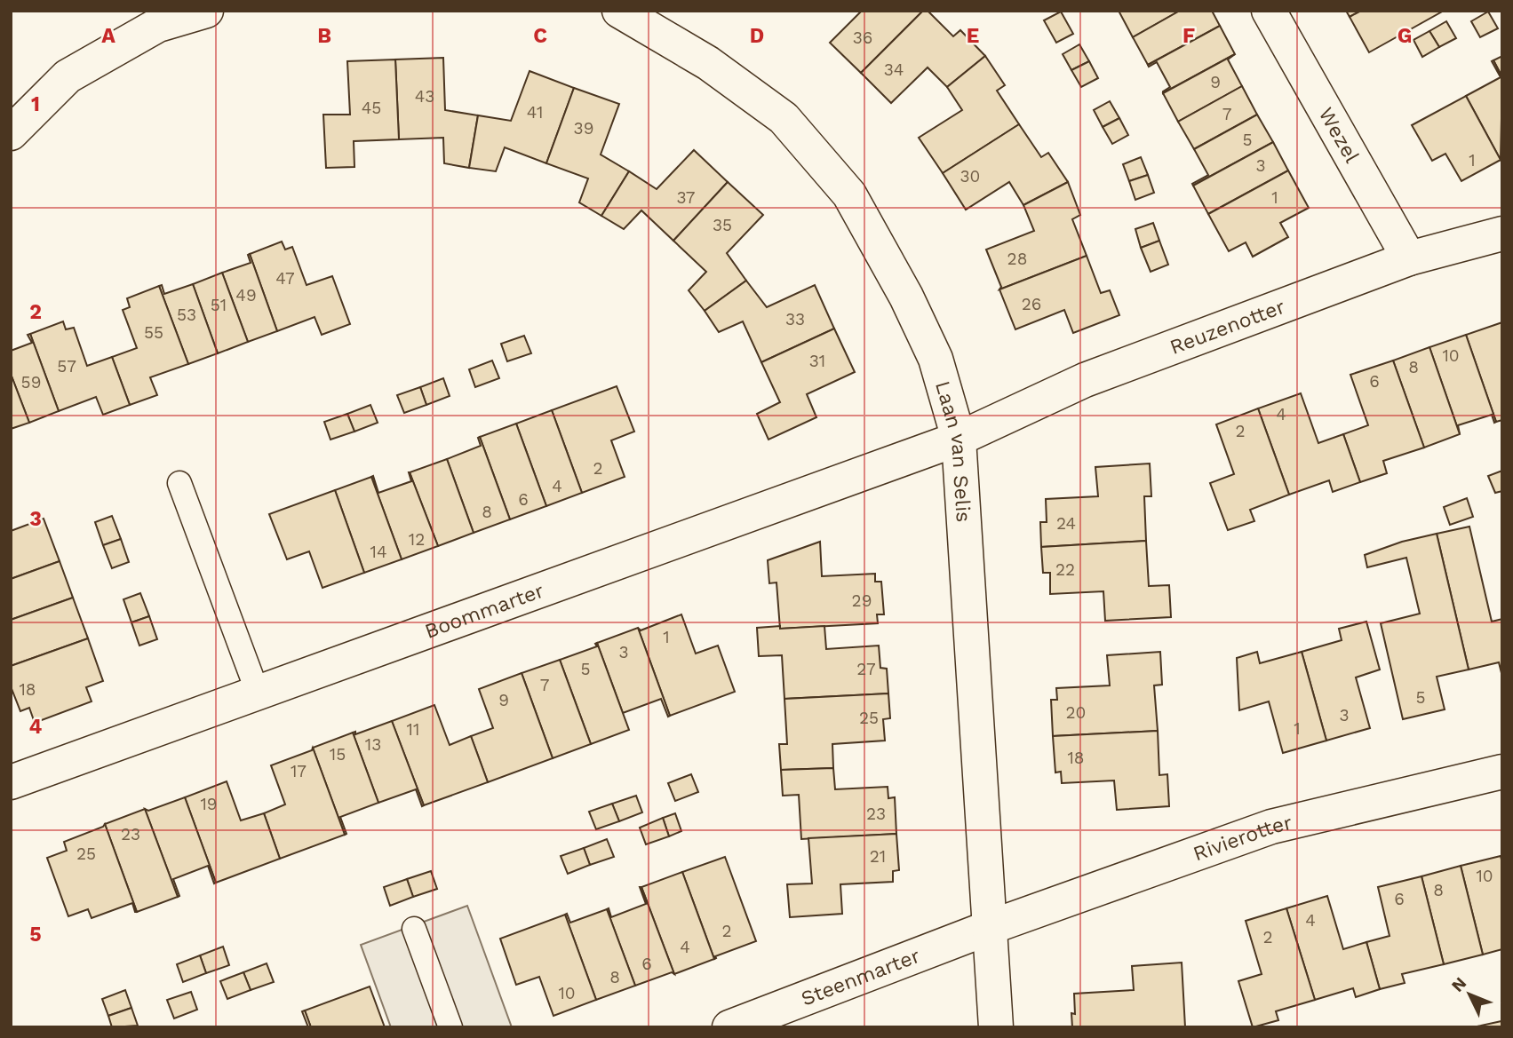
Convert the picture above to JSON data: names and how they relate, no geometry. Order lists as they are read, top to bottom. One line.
{"streets":{"street":["Wezel","Reuzenotter","Laan van Selis","Boommarter","Rivierotter","Steenmarter"]},"crossings":[["Wezel","Reuzenotter"],["Reuzenotter","Laan van Selis"],["Reuzenotter","Boommarter"],["Laan van Selis","Boommarter"],["Laan van Selis","Rivierotter"],["Laan van Selis","Steenmarter"],["Rivierotter","Steenmarter"]],"house_numbers":["36","34","9","43","45","41","7","39","5","1","3","30","37","1","35","28","47","49","26","51","53","33","55","10","31","57","8","6","59","4","2","2","4","6","8","24","12","14","22","29","1","3","5","27","7","18","5","9","20","3","25","1","11","13","15","18","17","19","23","23","25","21","10","8","6","4","2","2","4","6","8","10"],"north":"top left","grid":{"columns":["A","B","C","D","E","F","G"],"rows":["1","2","3","4","5"]}}
